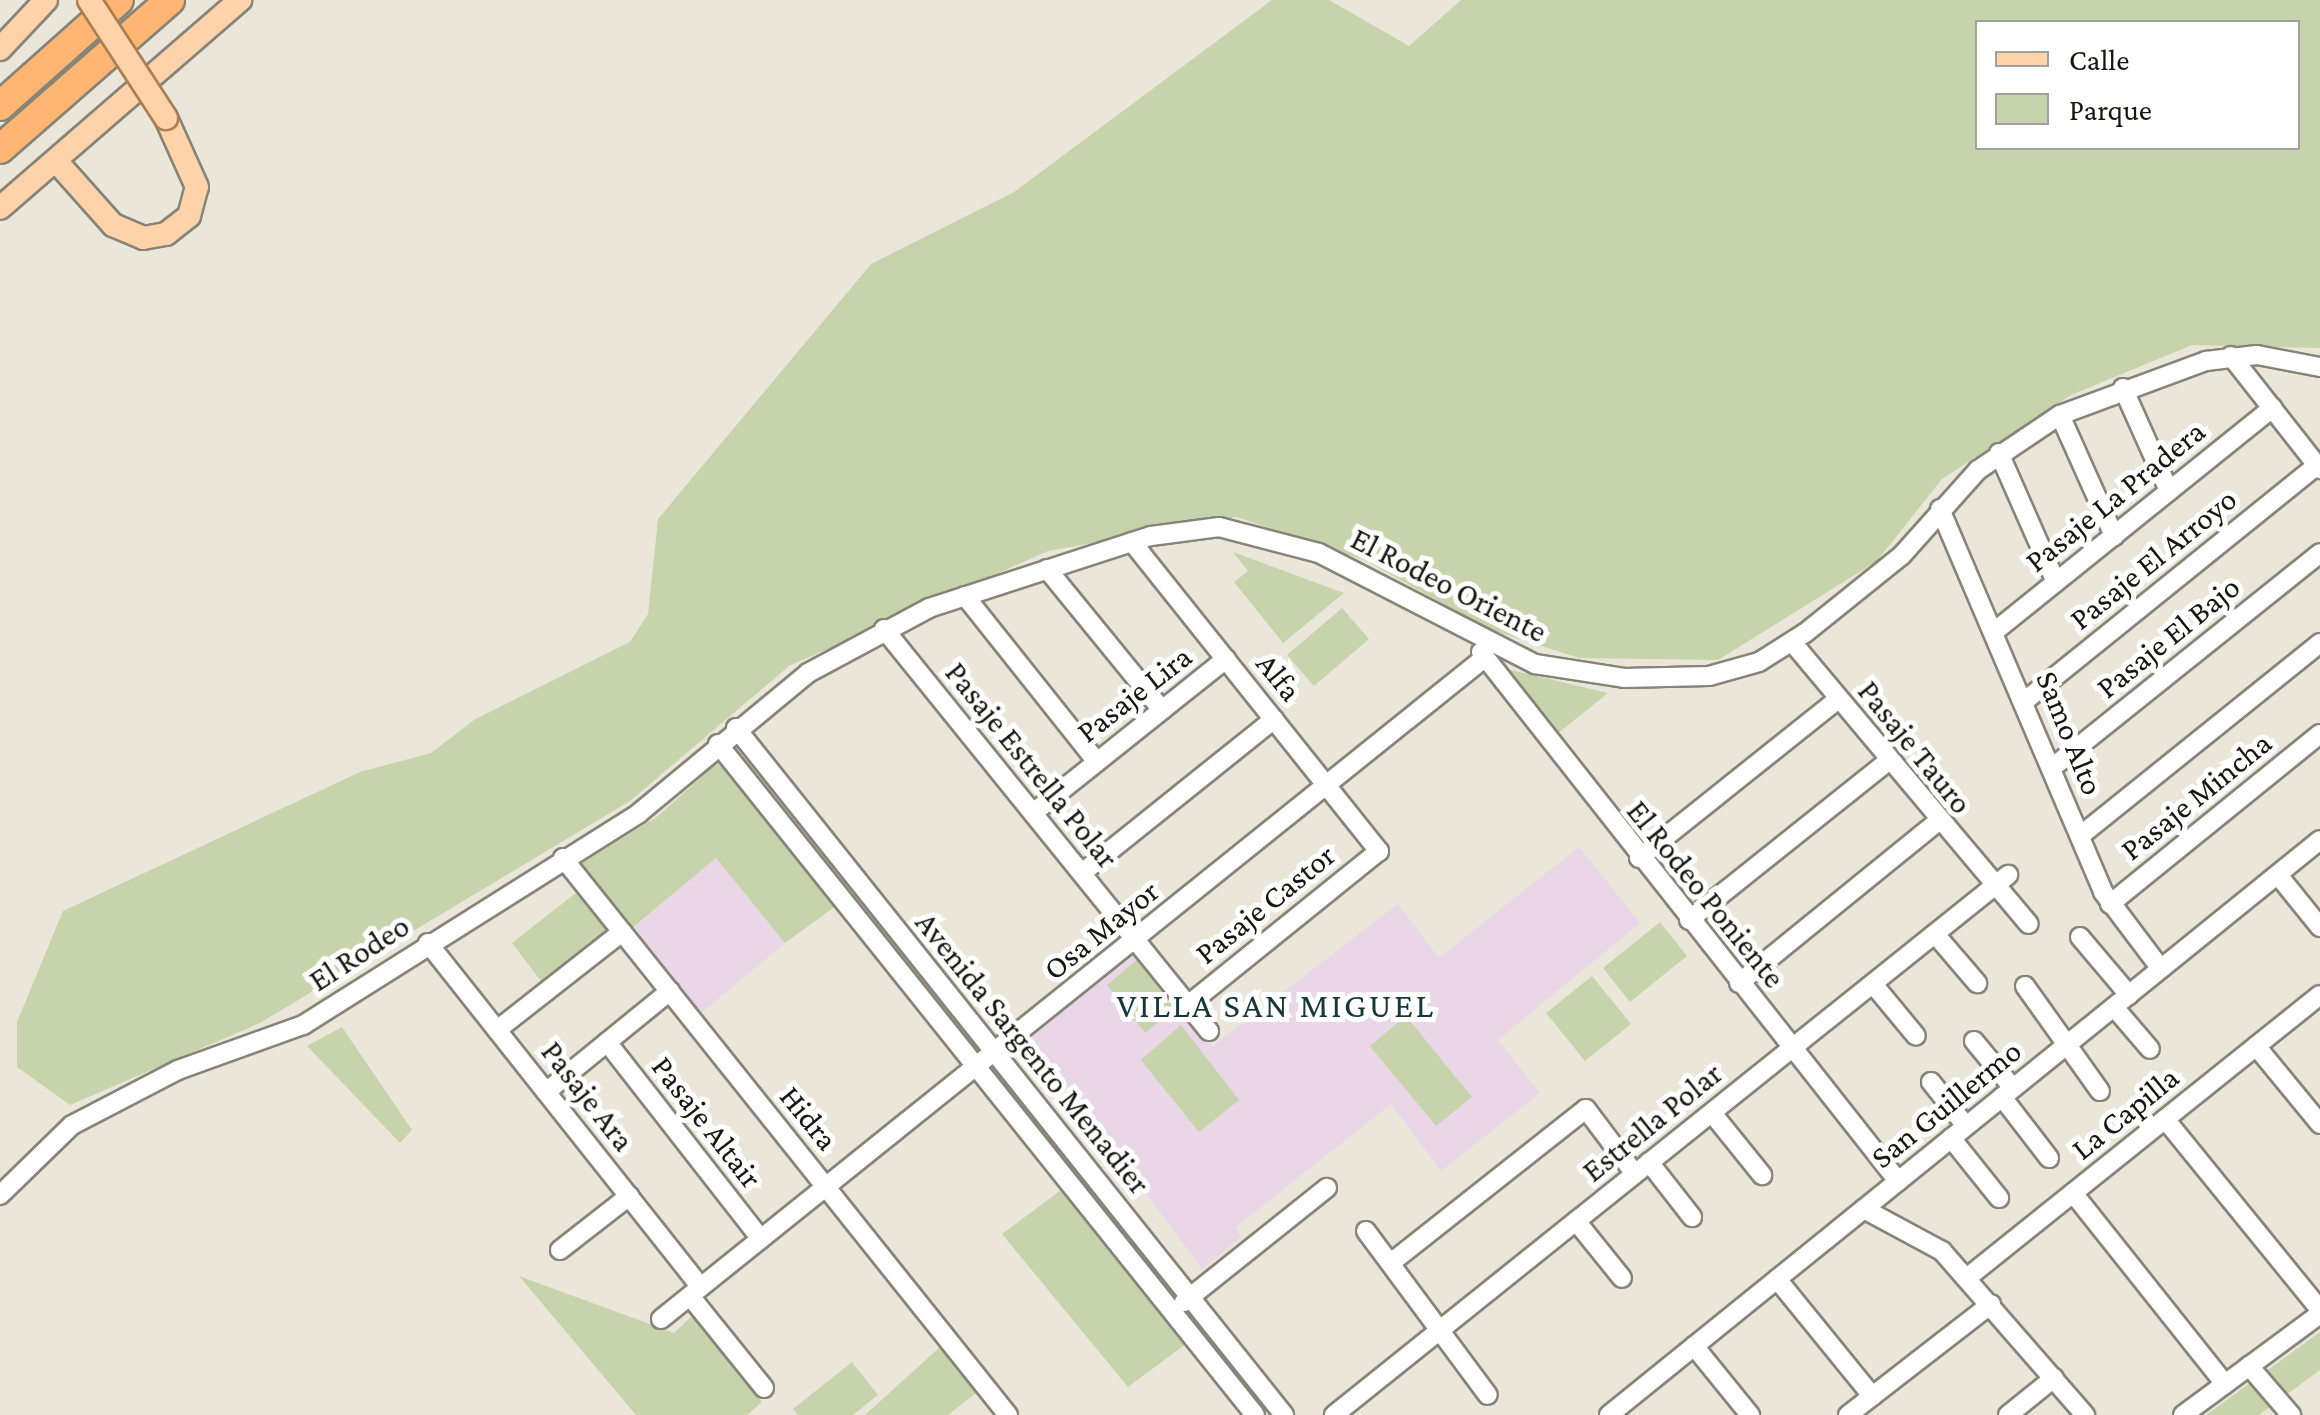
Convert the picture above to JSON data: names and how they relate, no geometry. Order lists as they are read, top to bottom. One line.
{"streets":{"street":["Pasaje La Pradera","Pasaje El Arroyo","El Rodeo Oriente","Pasaje El Bajo","Alfa","Pasaje Lira","Samo Alto","Pasaje Tauro","Pasaje Estrella Polar","Pasaje Mincha","El Rodeo Poniente","Pasaje Castor","Osa Mayor","El Rodeo","Avenida Sargento Menadier","Pasaje Ara","San Guillermo","La Capilla","Hidra","Pasaje Altair","Estrella Polar"]},"crossings":[["Pasaje La Pradera","Samo Alto"],["Pasaje El Arroyo","Samo Alto"],["El Rodeo Oriente","Alfa"],["El Rodeo Oriente","Samo Alto"],["El Rodeo Oriente","Pasaje Tauro"],["El Rodeo Oriente","Pasaje Estrella Polar"],["El Rodeo Oriente","El Rodeo Poniente"],["El Rodeo Oriente","El Rodeo"],["El Rodeo Oriente","Avenida Sargento Menadier"],["Pasaje El Bajo","Samo Alto"],["Alfa","Pasaje Lira"],["Alfa","Pasaje Castor"],["Alfa","Osa Mayor"],["Pasaje Lira","Pasaje Estrella Polar"],["Samo Alto","Pasaje Mincha"],["Samo Alto","San Guillermo"],["Pasaje Tauro","Estrella Polar"],["Pasaje Estrella Polar","Pasaje Castor"],["Pasaje Estrella Polar","Osa Mayor"],["El Rodeo Poniente","Osa Mayor"],["El Rodeo Poniente","San Guillermo"],["El Rodeo Poniente","Estrella Polar"],["Osa Mayor","Avenida Sargento Menadier"],["Osa Mayor","Pasaje Ara"],["Osa Mayor","Hidra"],["Osa Mayor","Pasaje Altair"],["El Rodeo","Avenida Sargento Menadier"],["El Rodeo","Pasaje Ara"],["El Rodeo","Hidra"]],"districts":["VILLA SAN MIGUEL"],"legend":["Calle","Parque"]}
